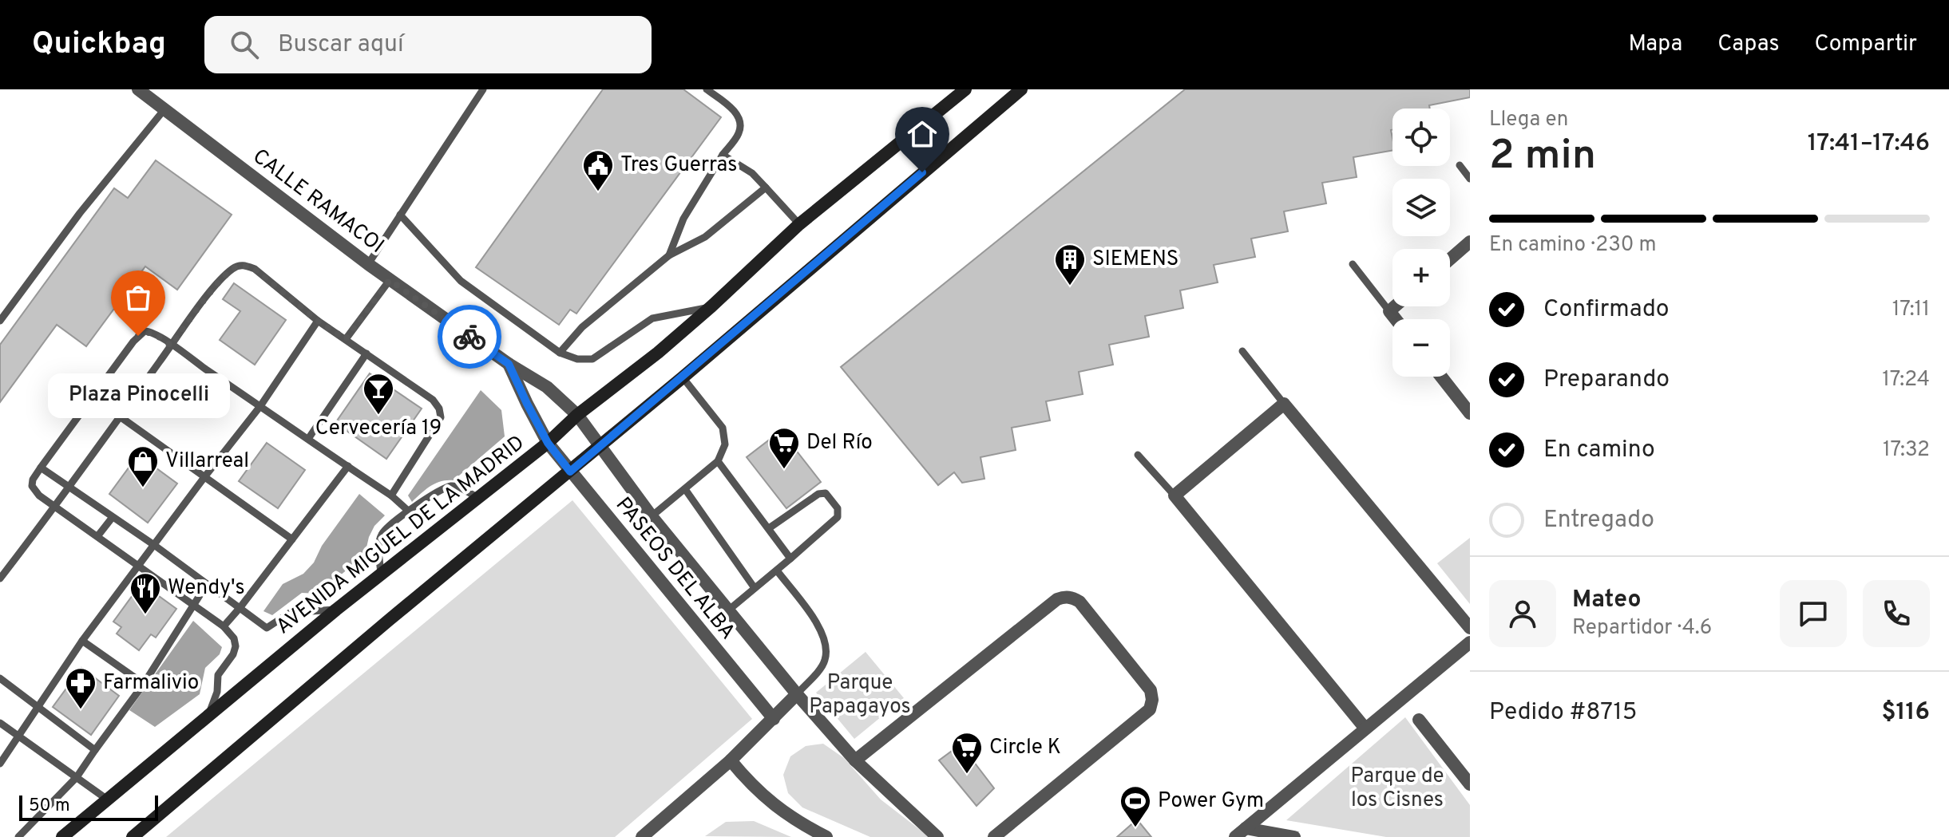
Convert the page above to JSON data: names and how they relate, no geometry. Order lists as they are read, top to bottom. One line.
{"streets":{"main road":["AVENIDA MIGUEL DE LA MADRID"],"street":["CALLE RAMACOI","PASEOS DEL ALBA"]},"crossings":[["CALLE RAMACOI","AVENIDA MIGUEL DE LA MADRID"],["CALLE RAMACOI","PASEOS DEL ALBA"],["AVENIDA MIGUEL DE LA MADRID","PASEOS DEL ALBA"]],"parks":["Parque Papagayos","Parque de los Cisnes"],"places":{"public building":["Tres Guerras"],"building":["SIEMENS"],"other":["Plaza Pinocelli"],"bar":["Cervecería 19"],"supermarket":["Del Río","Circle K"],"shop":["Villarreal"],"restaurant":["Wendy's"],"pharmacy":["Farmalivio"],"sports":["Power Gym"]},"scale_bar":"50 m","page":{"header":"Quickbag","search":"Buscar aquí","nav":["Mapa","Capas","Compartir"],"heading":["2 min","Llega en","17:41–17:46"],"panel":["Mateo","Repartidor · 4.6","Pedido #8715","$116"],"map_buttons":["+","−"],"bar":"En camino · 230 m","list":[["Confirmado","17:11"],["Preparando","17:24"],["En camino","17:32"],"Entregado"],"bubble":"Plaza Pinocelli","scale":"50 m"}}
